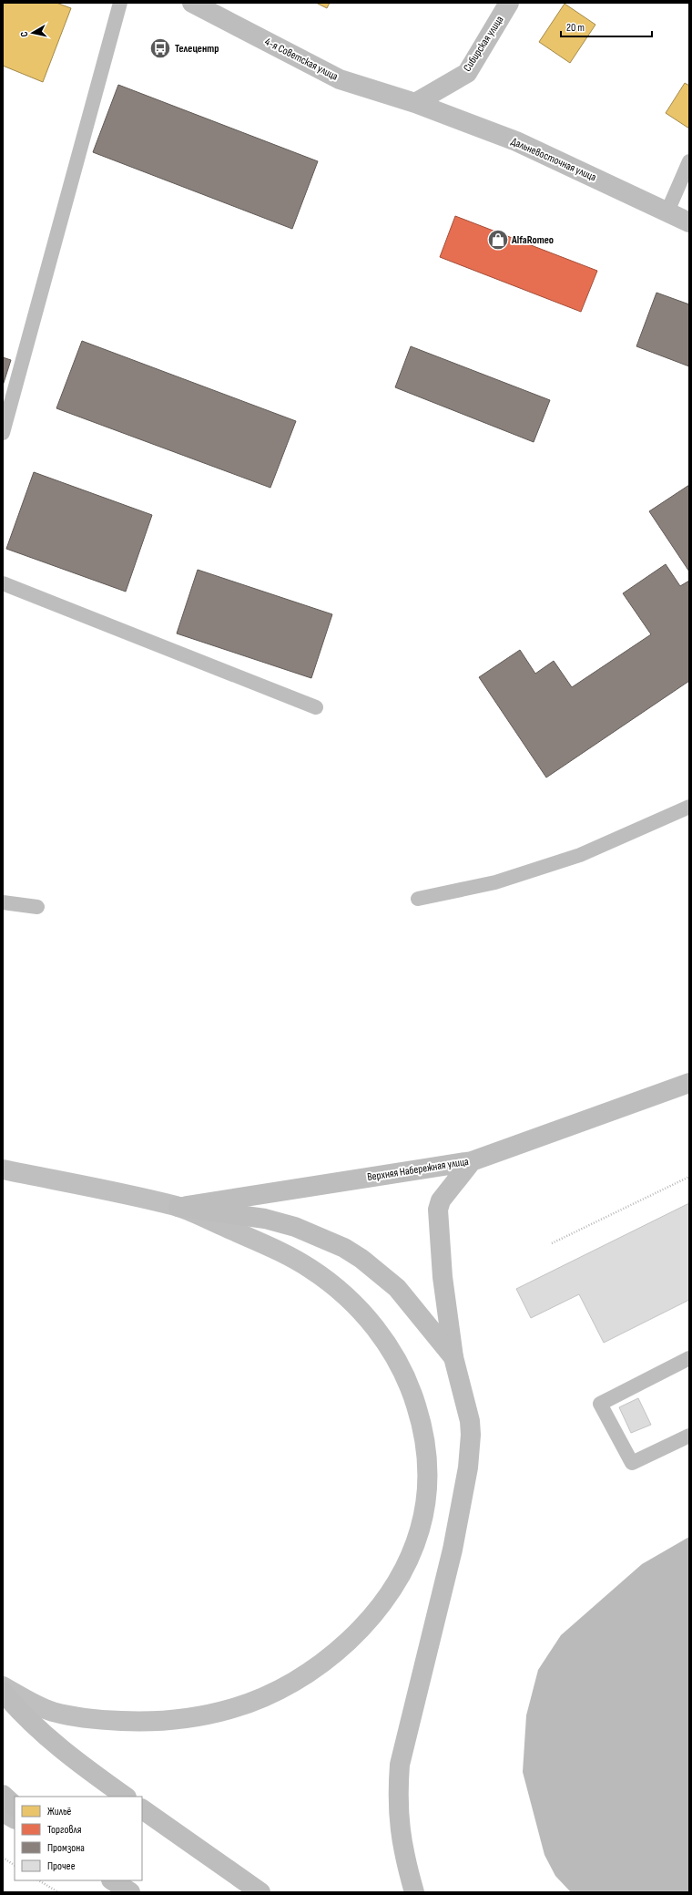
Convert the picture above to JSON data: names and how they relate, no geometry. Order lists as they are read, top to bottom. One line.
{"streets":{"street":["Сибирская улица","4-я Советская улица","Дальневосточная улица","Верхняя Набережная улица"]},"crossings":[["Сибирская улица","4-я Советская улица"],["Сибирская улица","Дальневосточная улица"],["4-я Советская улица","Дальневосточная улица"]],"places":{"bus stop":["Телецентр"],"shop":["AlfaRomeo"]},"legend":["Жильё","Торговля","Промзона","Прочее"],"scale_bar":"20 m","north":"left"}
